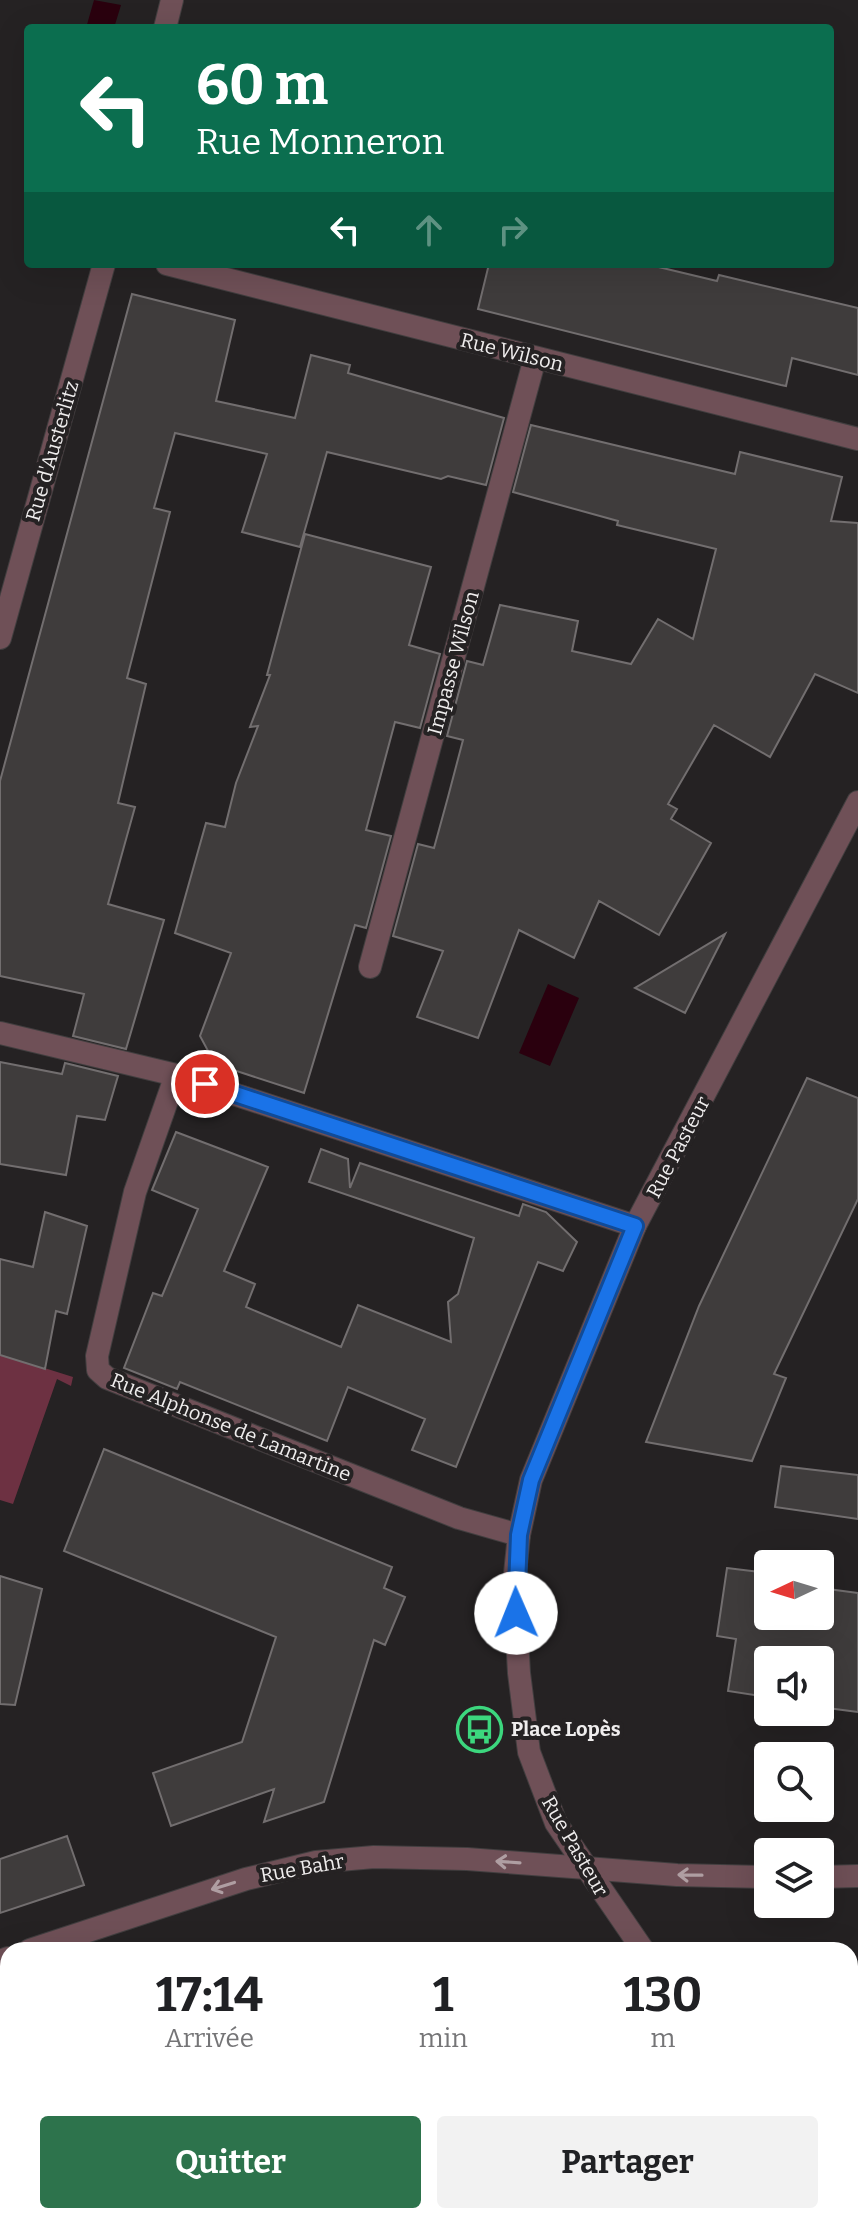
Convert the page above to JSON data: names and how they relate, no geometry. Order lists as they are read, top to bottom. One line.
{"streets":{"street":["Rue Wilson","Rue d'Austerlitz","Impasse Wilson","Rue Pasteur","Rue Alphonse de Lamartine","Rue Bahr"]},"crossings":[["Rue Wilson","Impasse Wilson"],["Rue Pasteur","Rue Alphonse de Lamartine"],["Rue Pasteur","Rue Bahr"]],"one_way":["Rue Bahr"],"places":{"bus stop":["Place Lopès"]},"north":"left","page":{"turn":["60 m","Rue Monneron"],"eta":["17:14","Arrivée","1","min","130","m"],"buttons":["Quitter","Partager"]}}
